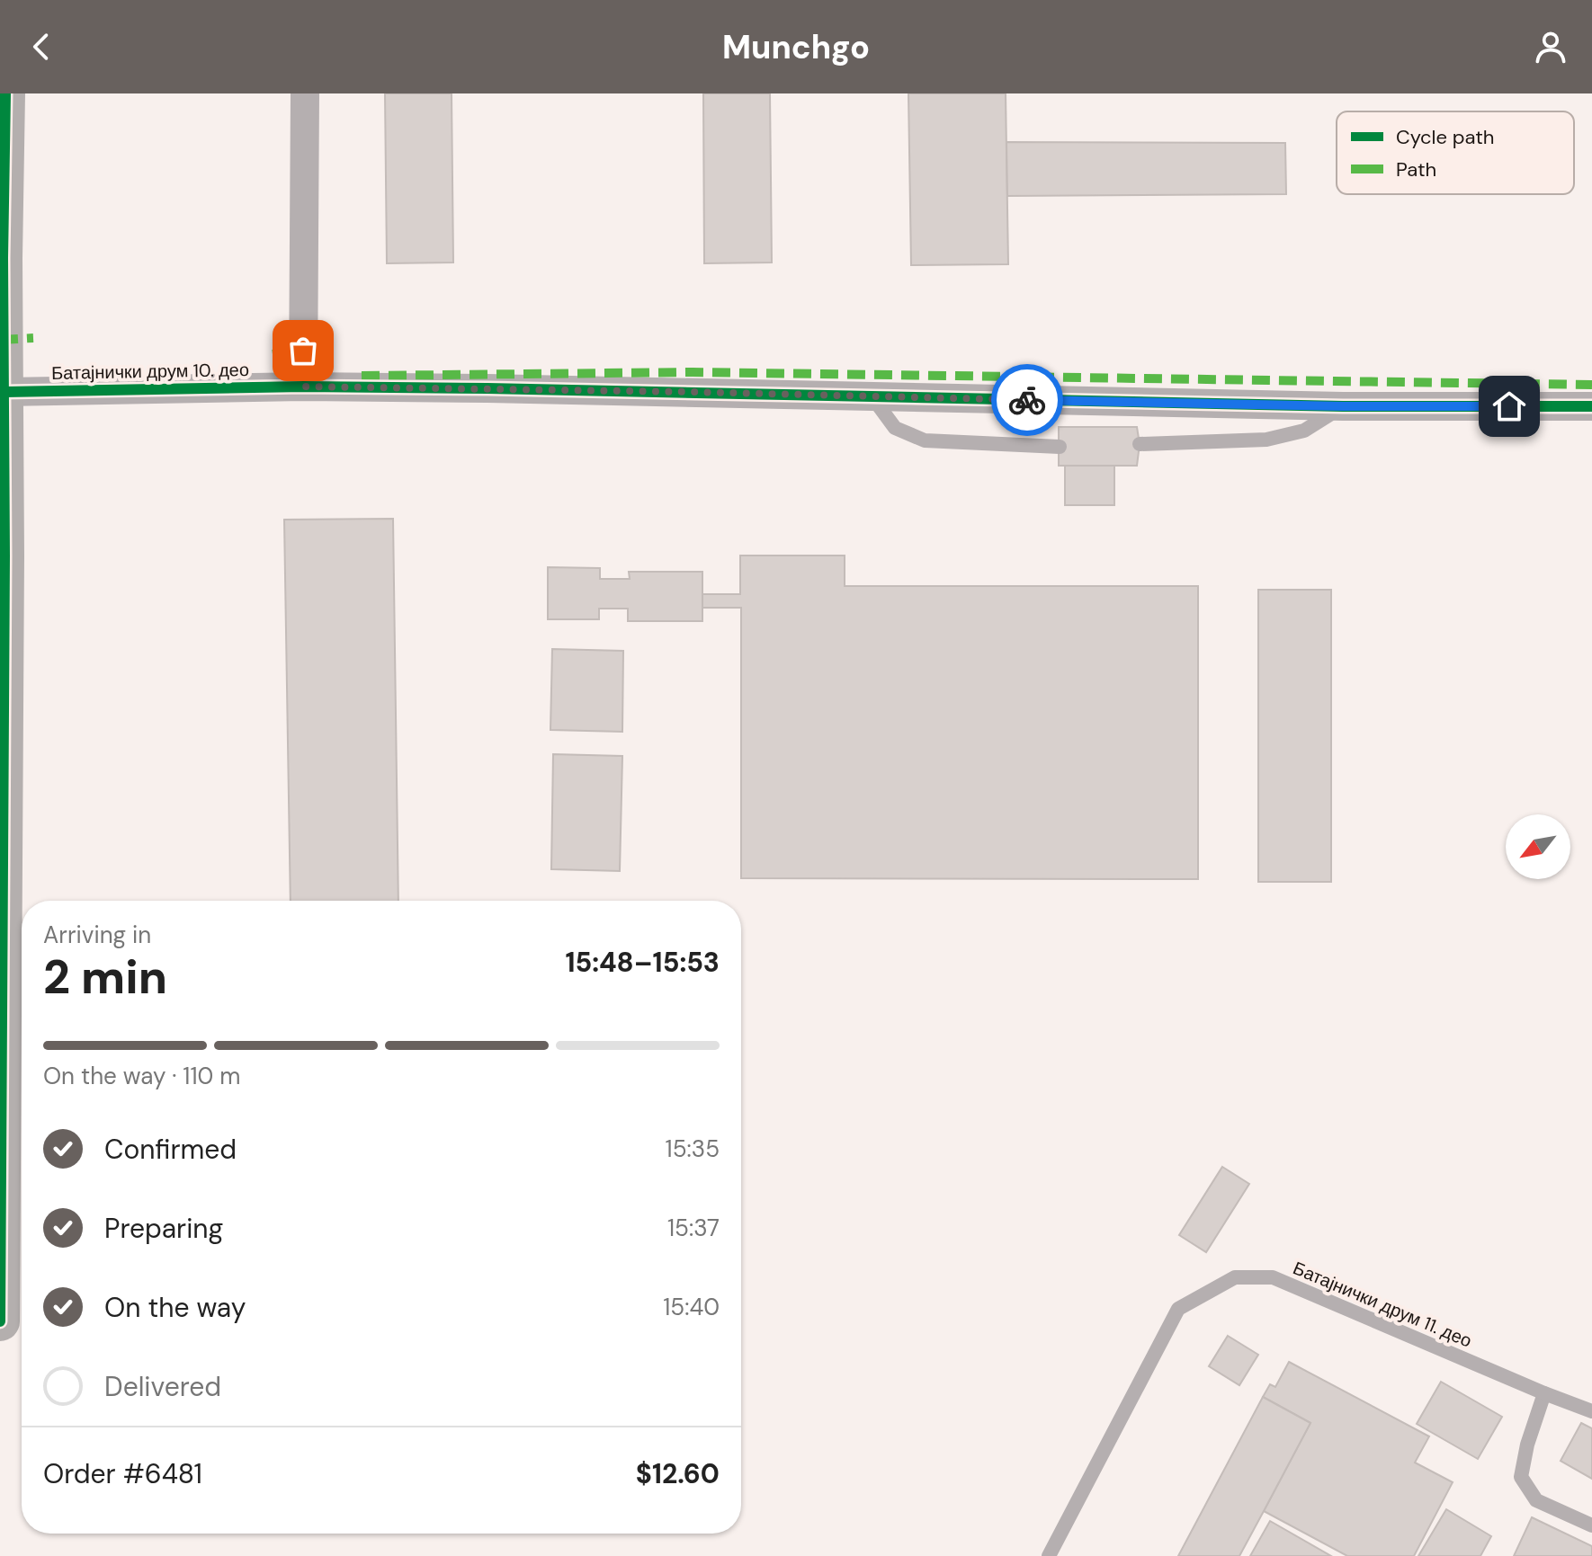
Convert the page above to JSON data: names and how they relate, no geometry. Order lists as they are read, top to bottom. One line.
{"streets":{"street":["Батајнички друм 10. део"],"lane":["Батајнички друм 11. део"]},"legend":["Cycle path","Path"],"north":"bottom left","page":{"header":"Munchgo","heading":["2 min","Arriving in","15:48–15:53"],"panel":["Order #6481","$12.60"],"bar":"On the way · 110 m","list":[["Confirmed","15:35"],["Preparing","15:37"],["On the way","15:40"],"Delivered"]}}
